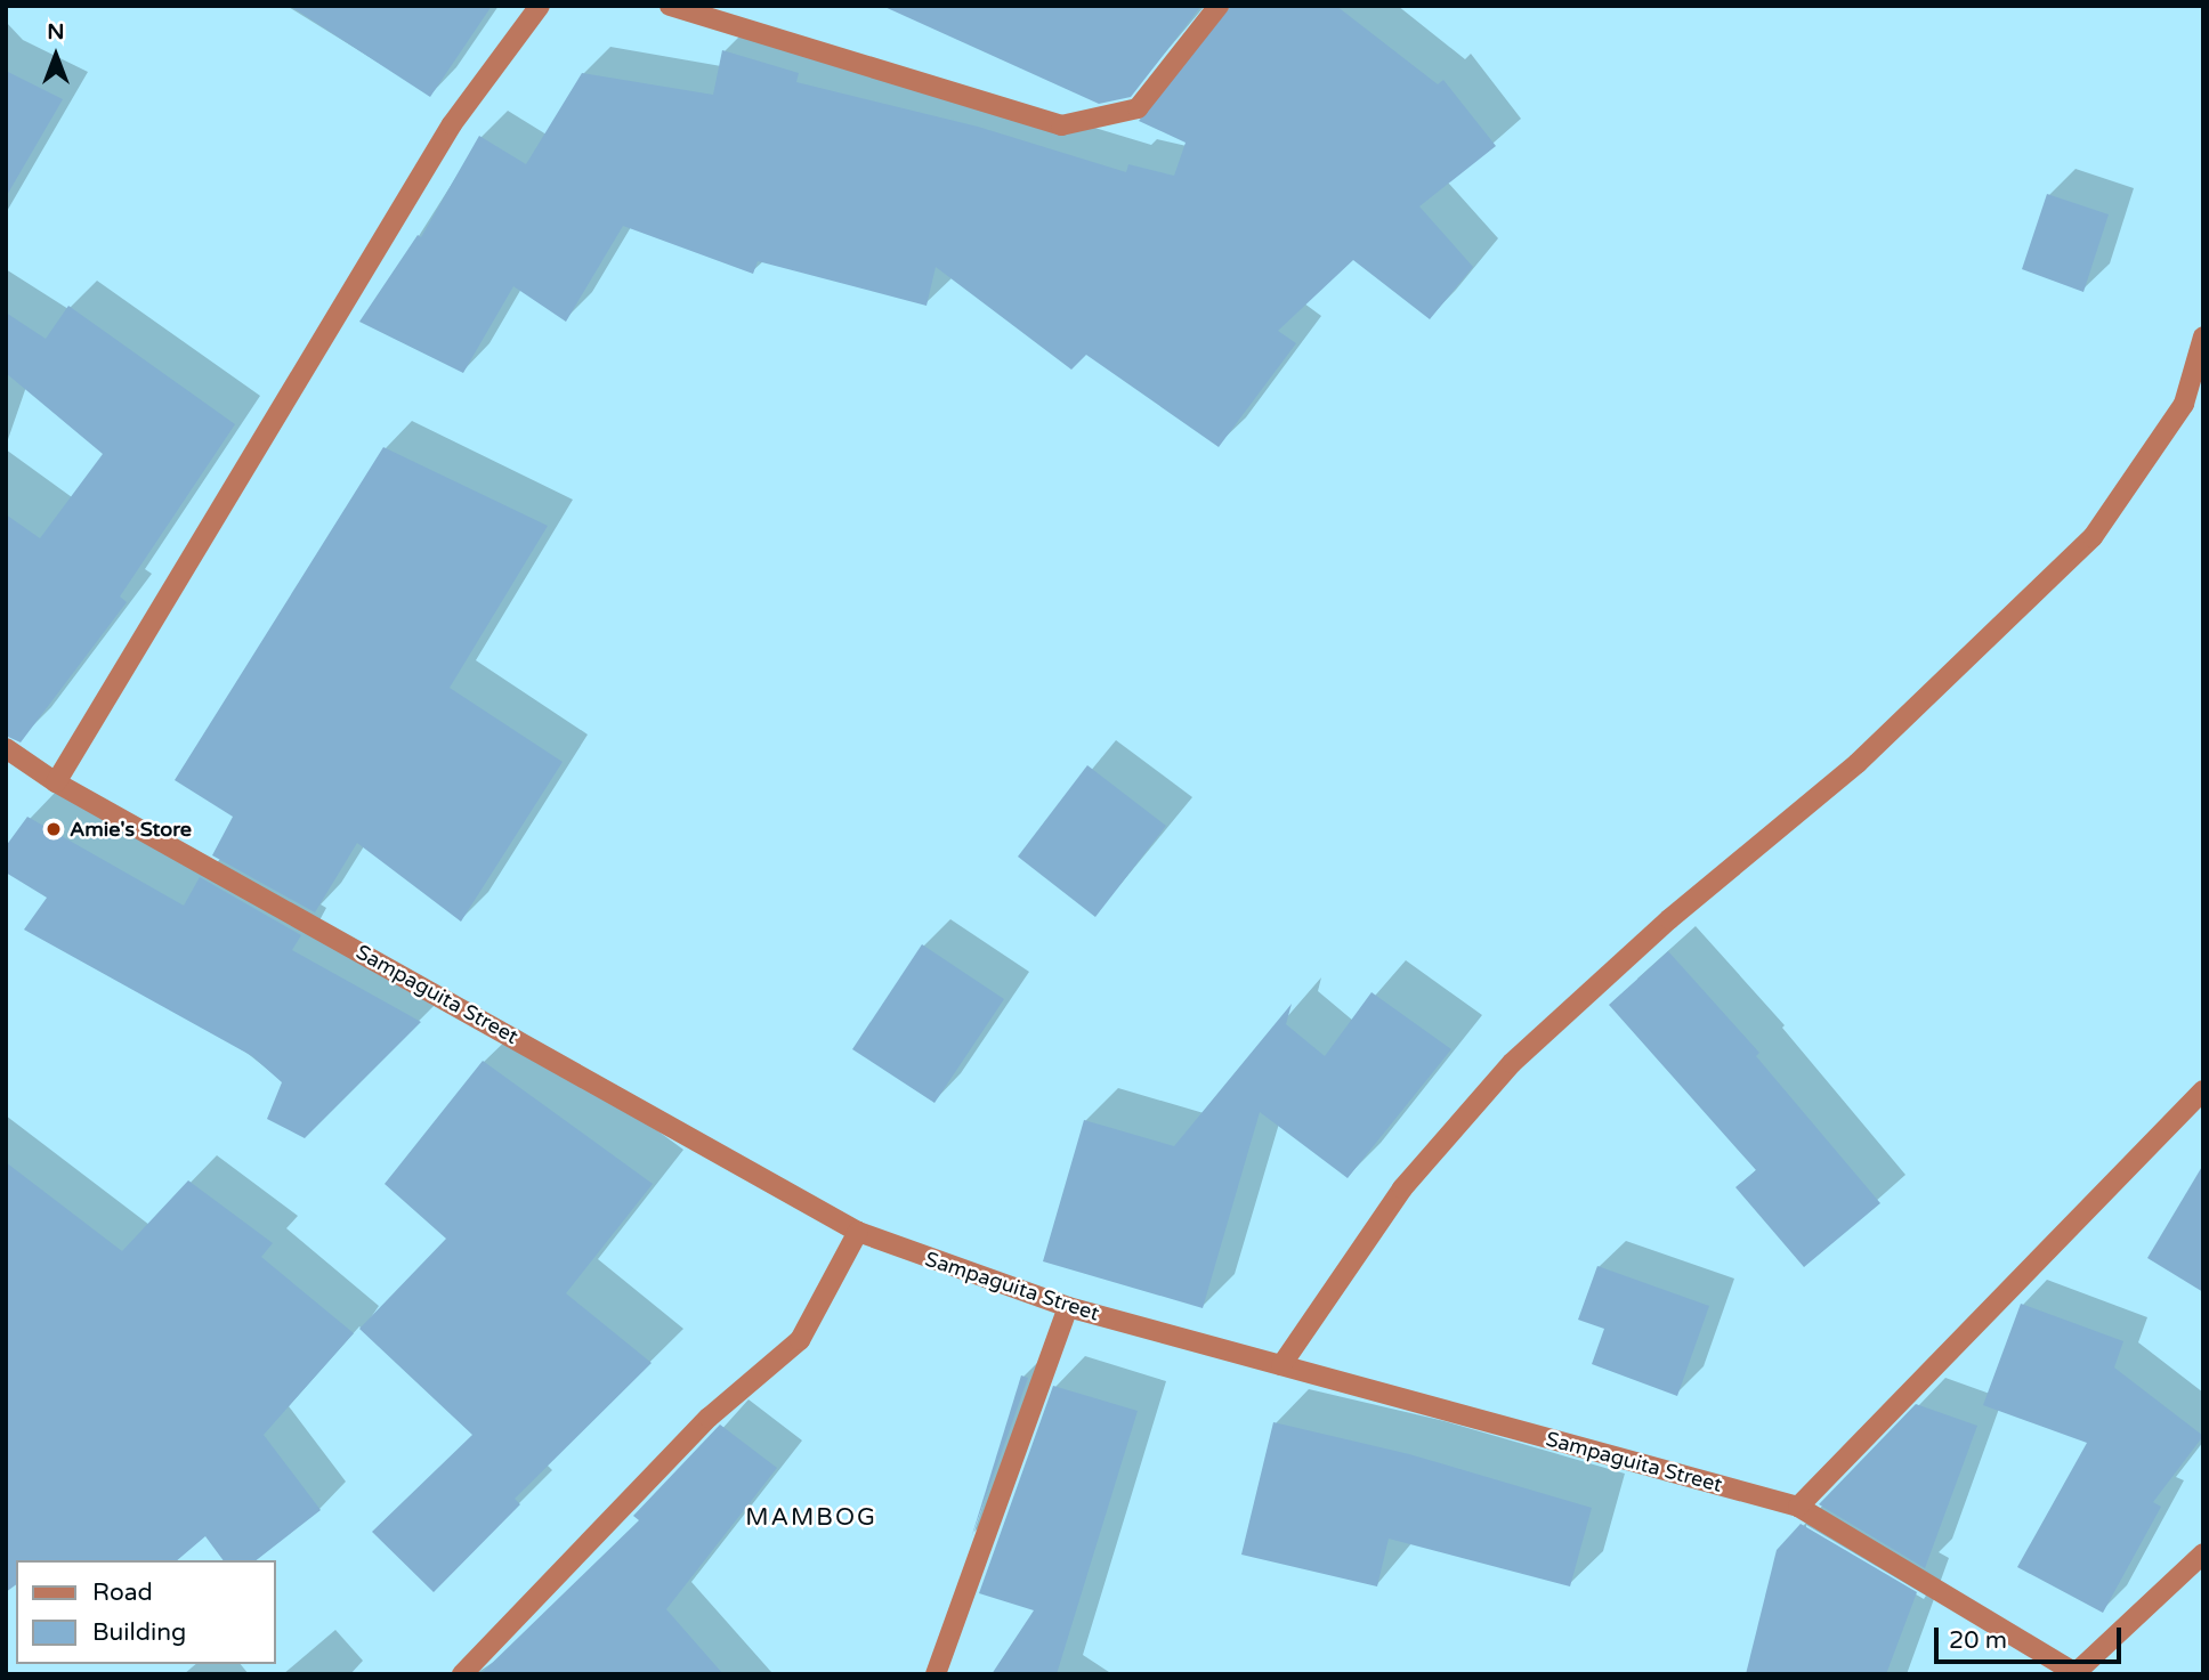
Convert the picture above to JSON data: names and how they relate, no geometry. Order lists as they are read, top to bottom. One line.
{"streets":{"street":["Sampaguita Street"]},"districts":["MAMBOG"],"places":["Amie's Store"],"legend":["Road","Building"],"scale_bar":"20 m","north":"top"}
